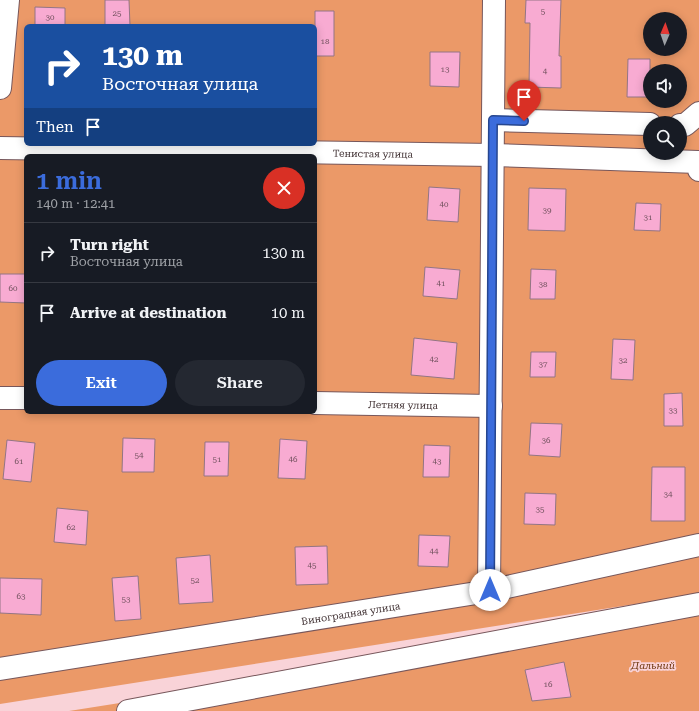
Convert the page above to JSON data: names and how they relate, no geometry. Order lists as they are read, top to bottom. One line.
{"streets":{"street":["Тенистая улица","Летняя улица","Виноградная улица"]},"parks":["Дальний"],"house_numbers":["5","25","30","18","13","4","40","39","31","41","38","60","42","32","37","33","36","54","51","46","61","43","34","35","62","44","45","52","63","53","16"],"north":"top","page":{"turn":["130 m","Восточная улица"],"then":"Then","heading":["1 min","140 m · 12:41"],"list":[{"name":"Turn right","note":"Восточная улица","value":"130 m"},{"name":"Arrive at destination","value":"10 m"}],"buttons":["Exit","Share"]}}
